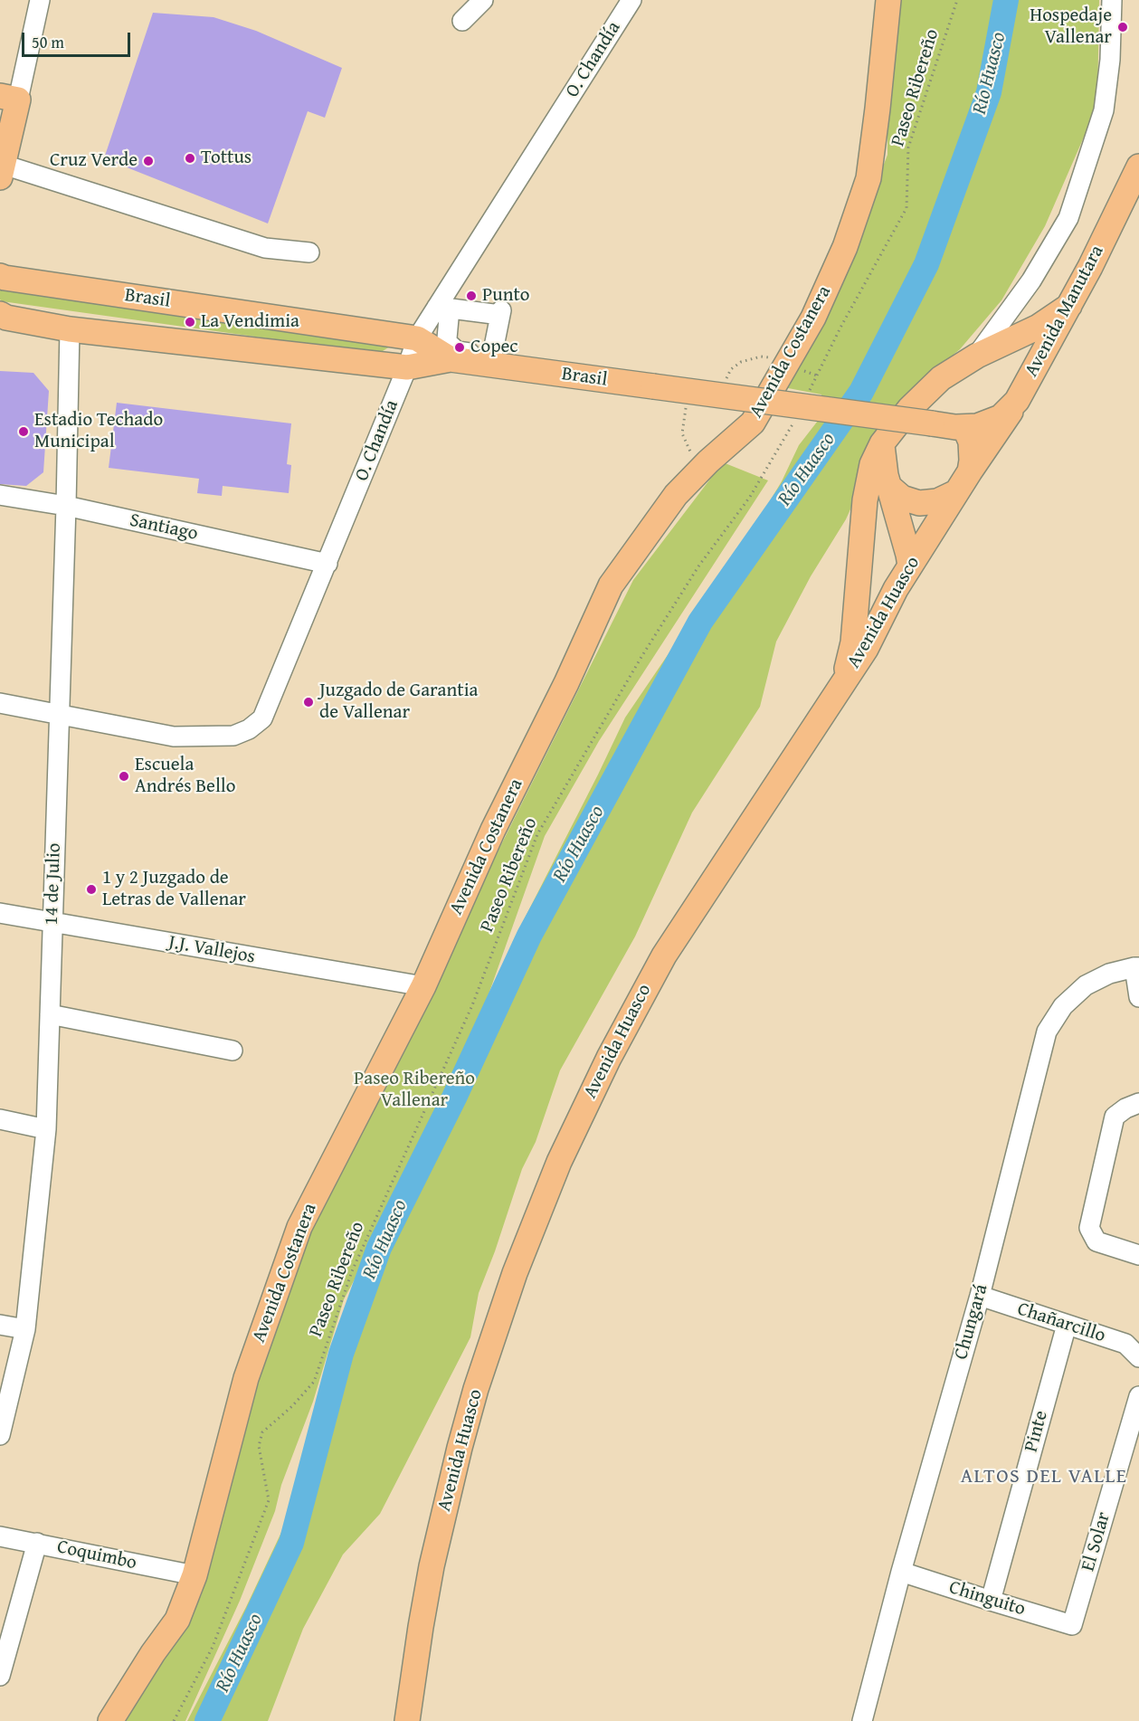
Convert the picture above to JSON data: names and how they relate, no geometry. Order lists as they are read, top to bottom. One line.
{"streets":{"main road":["Brasil","Avenida Manutara","Avenida Costanera","Avenida Huasco"],"street":["O. Chandía","Santiago","14 de Julio","J.J. Vallejos","Chungará","Chañarcillo","Pinte","El Solar","Coquimbo","Chinguito"],"path":["Paseo Ribereño"]},"crossings":[["O. Chandía","Brasil"],["O. Chandía","Santiago"],["O. Chandía","14 de Julio"],["Brasil","Avenida Manutara"],["Brasil","14 de Julio"],["Avenida Manutara","Avenida Huasco"],["Avenida Costanera","J.J. Vallejos"],["Avenida Costanera","Coquimbo"],["Santiago","14 de Julio"],["14 de Julio","J.J. Vallejos"],["Chungará","Chañarcillo"],["Chungará","Chinguito"],["Chañarcillo","Pinte"],["Pinte","Chinguito"],["El Solar","Chinguito"]],"districts":["ALTOS DEL VALLE"],"water":["Río Huasco"],"parks":["Paseo Ribereño Vallenar"],"places":["Hospedaje Vallenar","Tottus","Cruz Verde","Punto","La Vendimia","Copec","Estadio Techado Municipal","Juzgado de Garantia de Vallenar","Escuela Andrés Bello","1 y 2 Juzgado de Letras de Vallenar"],"scale_bar":"50 m"}
